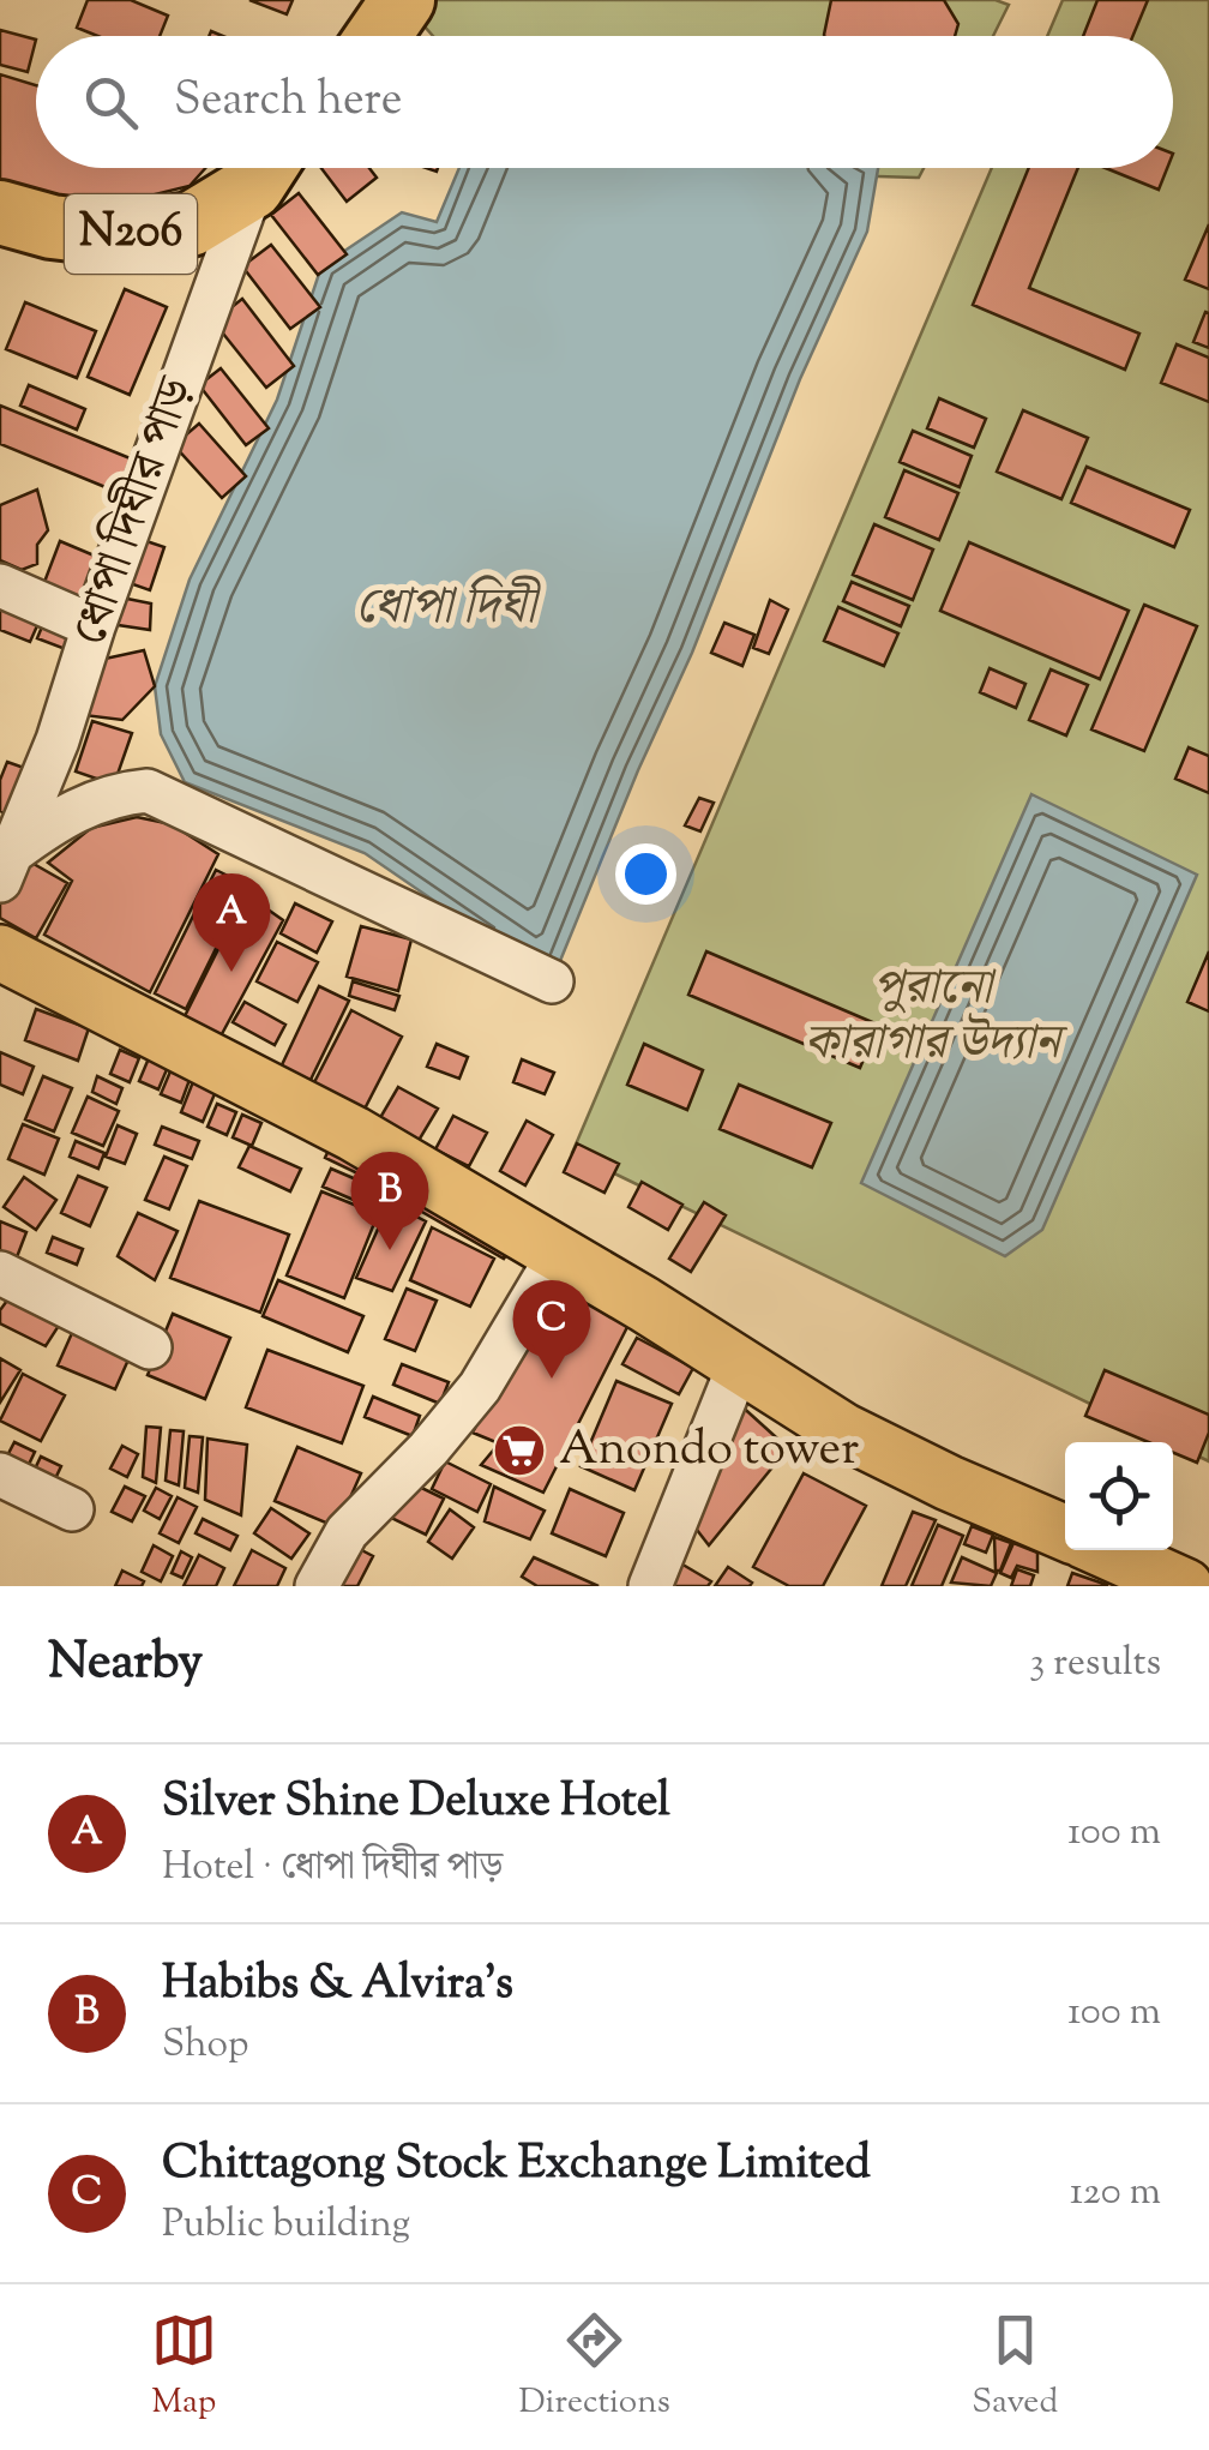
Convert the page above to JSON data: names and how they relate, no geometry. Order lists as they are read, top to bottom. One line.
{"streets":{"highway":["N206"],"street":["ধোপা দিঘীর পাড়"]},"water":["ধোপা দিঘী"],"parks":["পুরানো কারাগার উদ্যান"],"places":{"supermarket":["Anondo tower"]},"page":{"search":"Search here","pins":["A","B","C"],"heading":["Nearby","3 results"],"list":[{"mark":"A","name":"Silver Shine Deluxe Hotel","note":"Hotel · ধোপা দিঘীর পাড়","value":"100 m"},{"mark":"B","name":"Habibs & Alvira's","note":"Shop","value":"100 m"},{"mark":"C","name":"Chittagong Stock Exchange Limited","note":"Public building","value":"120 m"}],"nav":["Map","Directions","Saved"]}}
